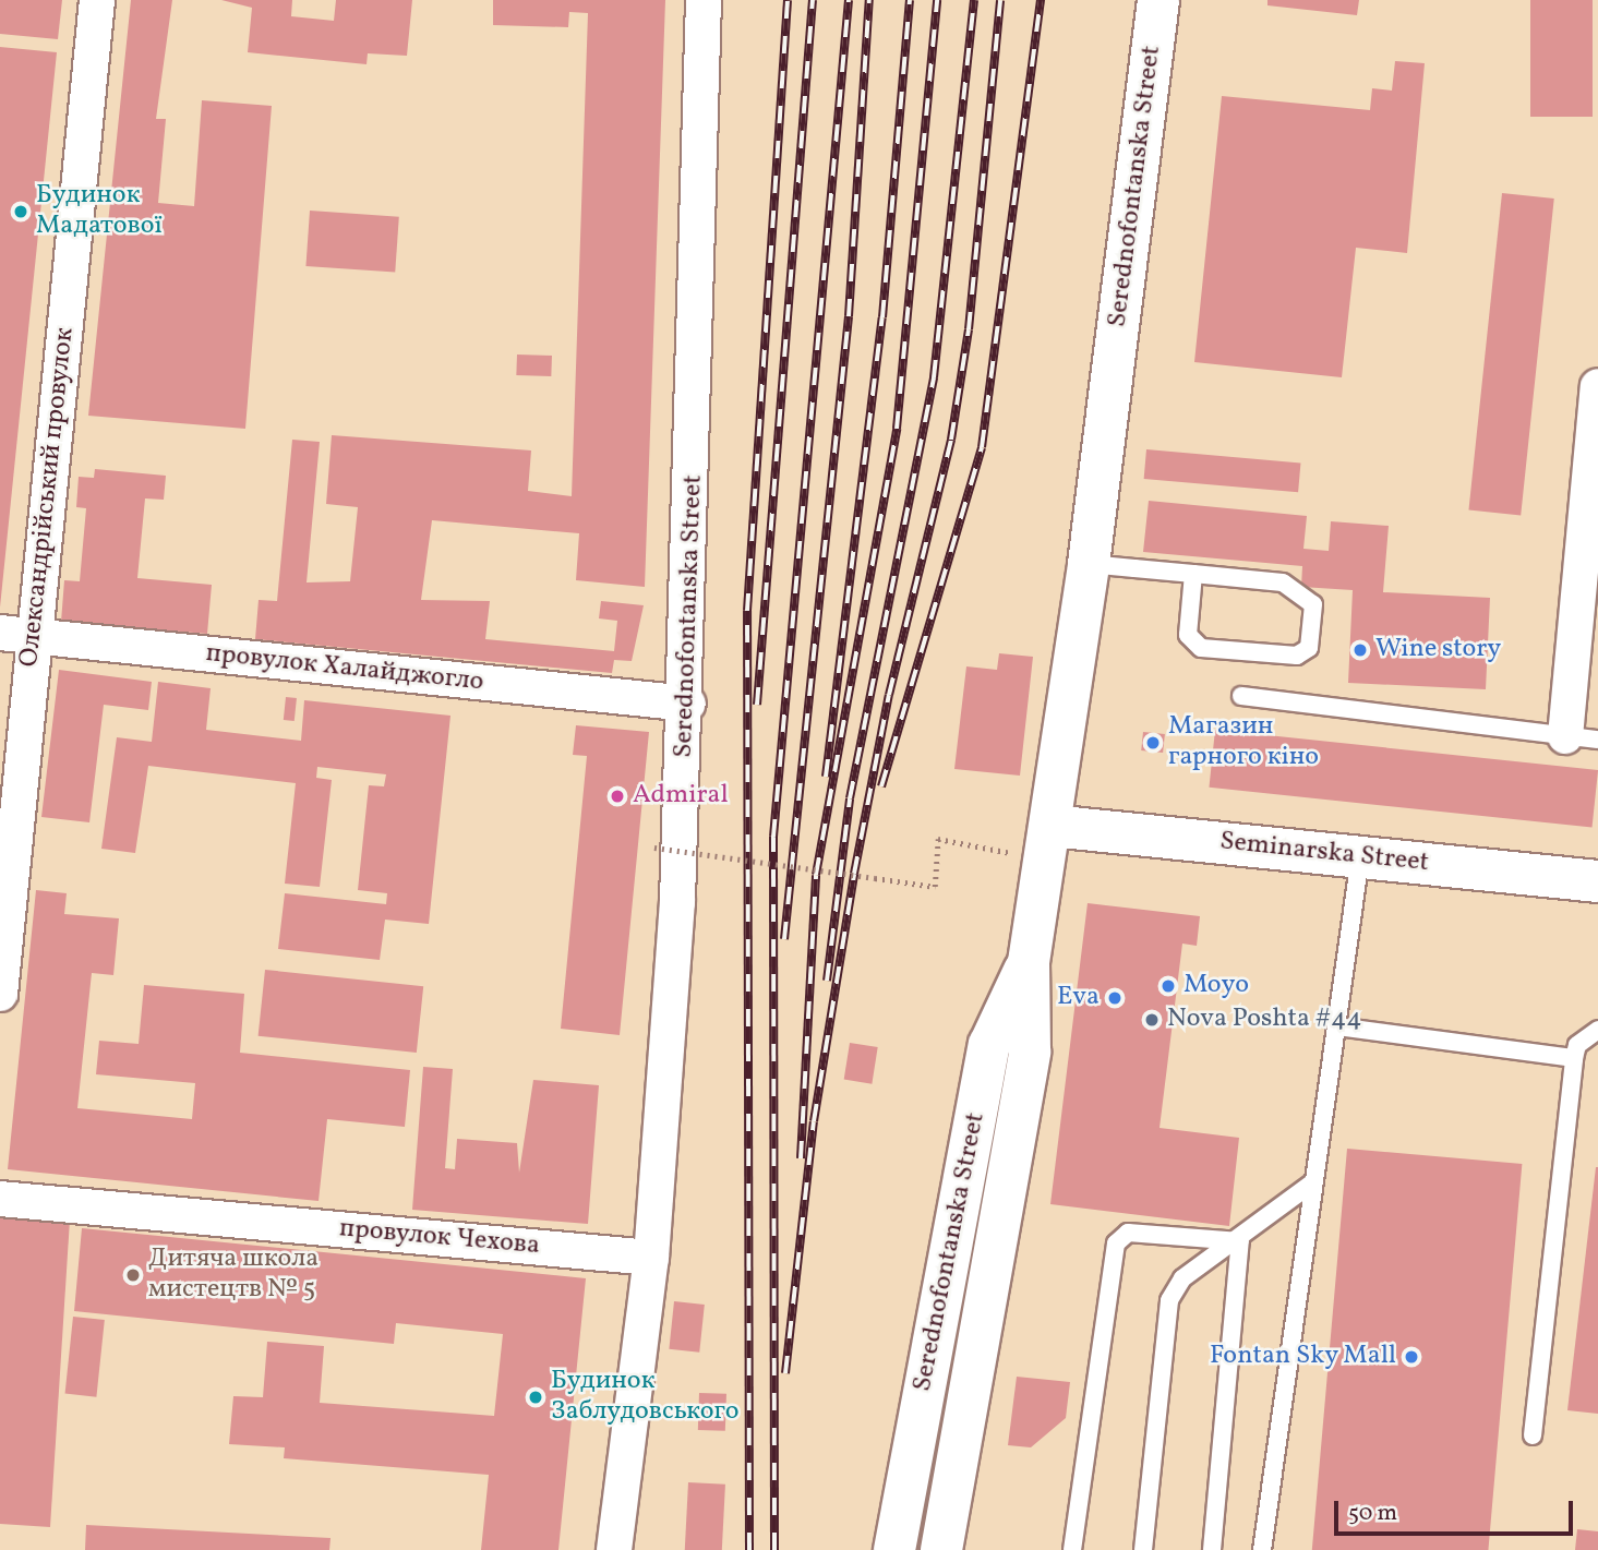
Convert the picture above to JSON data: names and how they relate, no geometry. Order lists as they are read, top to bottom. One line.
{"streets":{"main road":["Serednofontanska Street","Seminarska Street"],"street":["Олександрійський провулок","провулок Халайджогло","провулок Чехова"]},"crossings":[["Serednofontanska Street","провулок Халайджогло"],["Serednofontanska Street","Seminarska Street"],["Serednofontanska Street","провулок Чехова"],["Олександрійський провулок","провулок Халайджогло"]],"places":["Будинок Мадатової","Wine story","Магазин гарного кіно","Admiral","Moyo","Eva","Nova Poshta #44","Дитяча школа мистецтв № 5","Fontan Sky Mall","Будинок Заблудовського"],"scale_bar":"50 m"}
